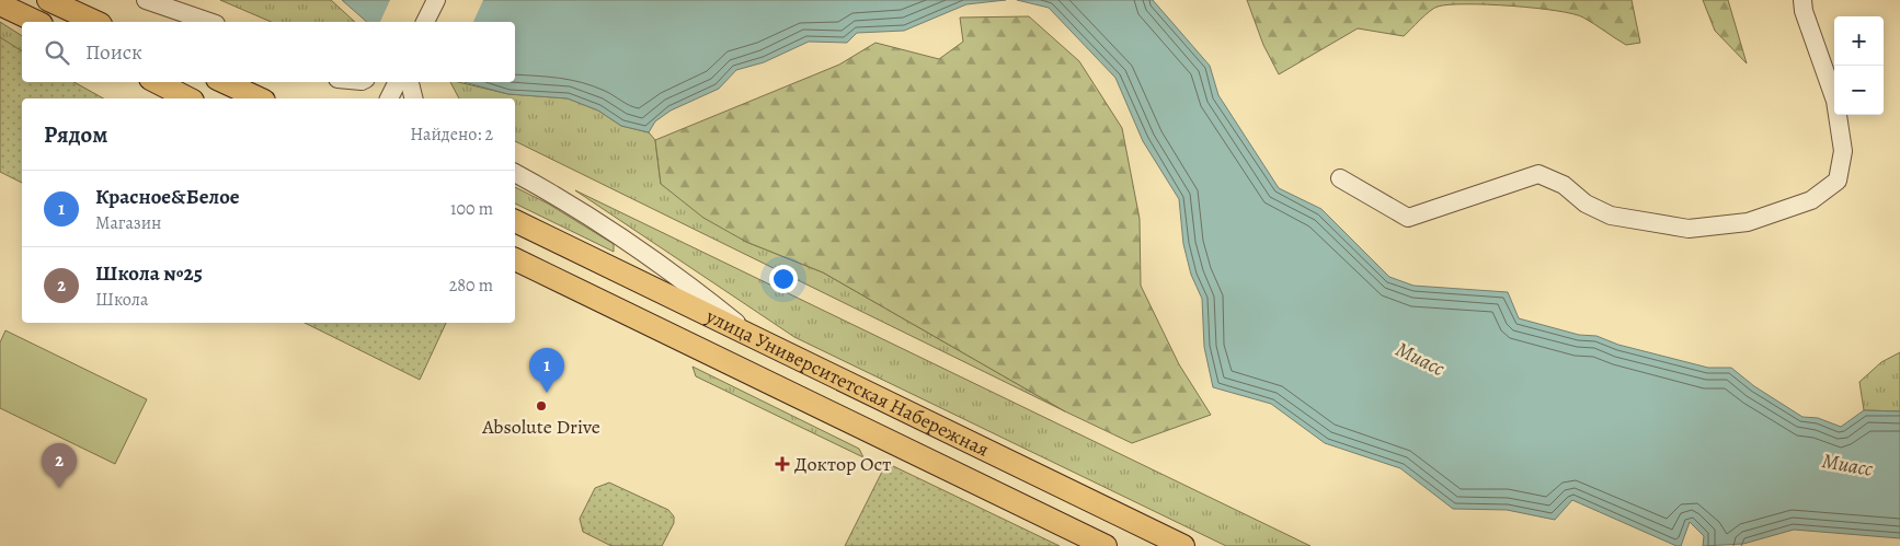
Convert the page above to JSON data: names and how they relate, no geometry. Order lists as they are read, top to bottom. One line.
{"streets":{"main road":["улица Университетская Набережная"]},"water":["Миасс"],"places":{"other":["Absolute Drive"],"health":["Доктор Ост"]},"page":{"map_buttons":["+","−"],"search":"Поиск","heading":["Рядом","Найдено: 2"],"list":[{"mark":"1","name":"Красное&Белое","note":"Магазин","value":"100 m"},{"mark":"2","name":"Школа №25","note":"Школа","value":"280 m"}],"pins":["1","2"]}}
